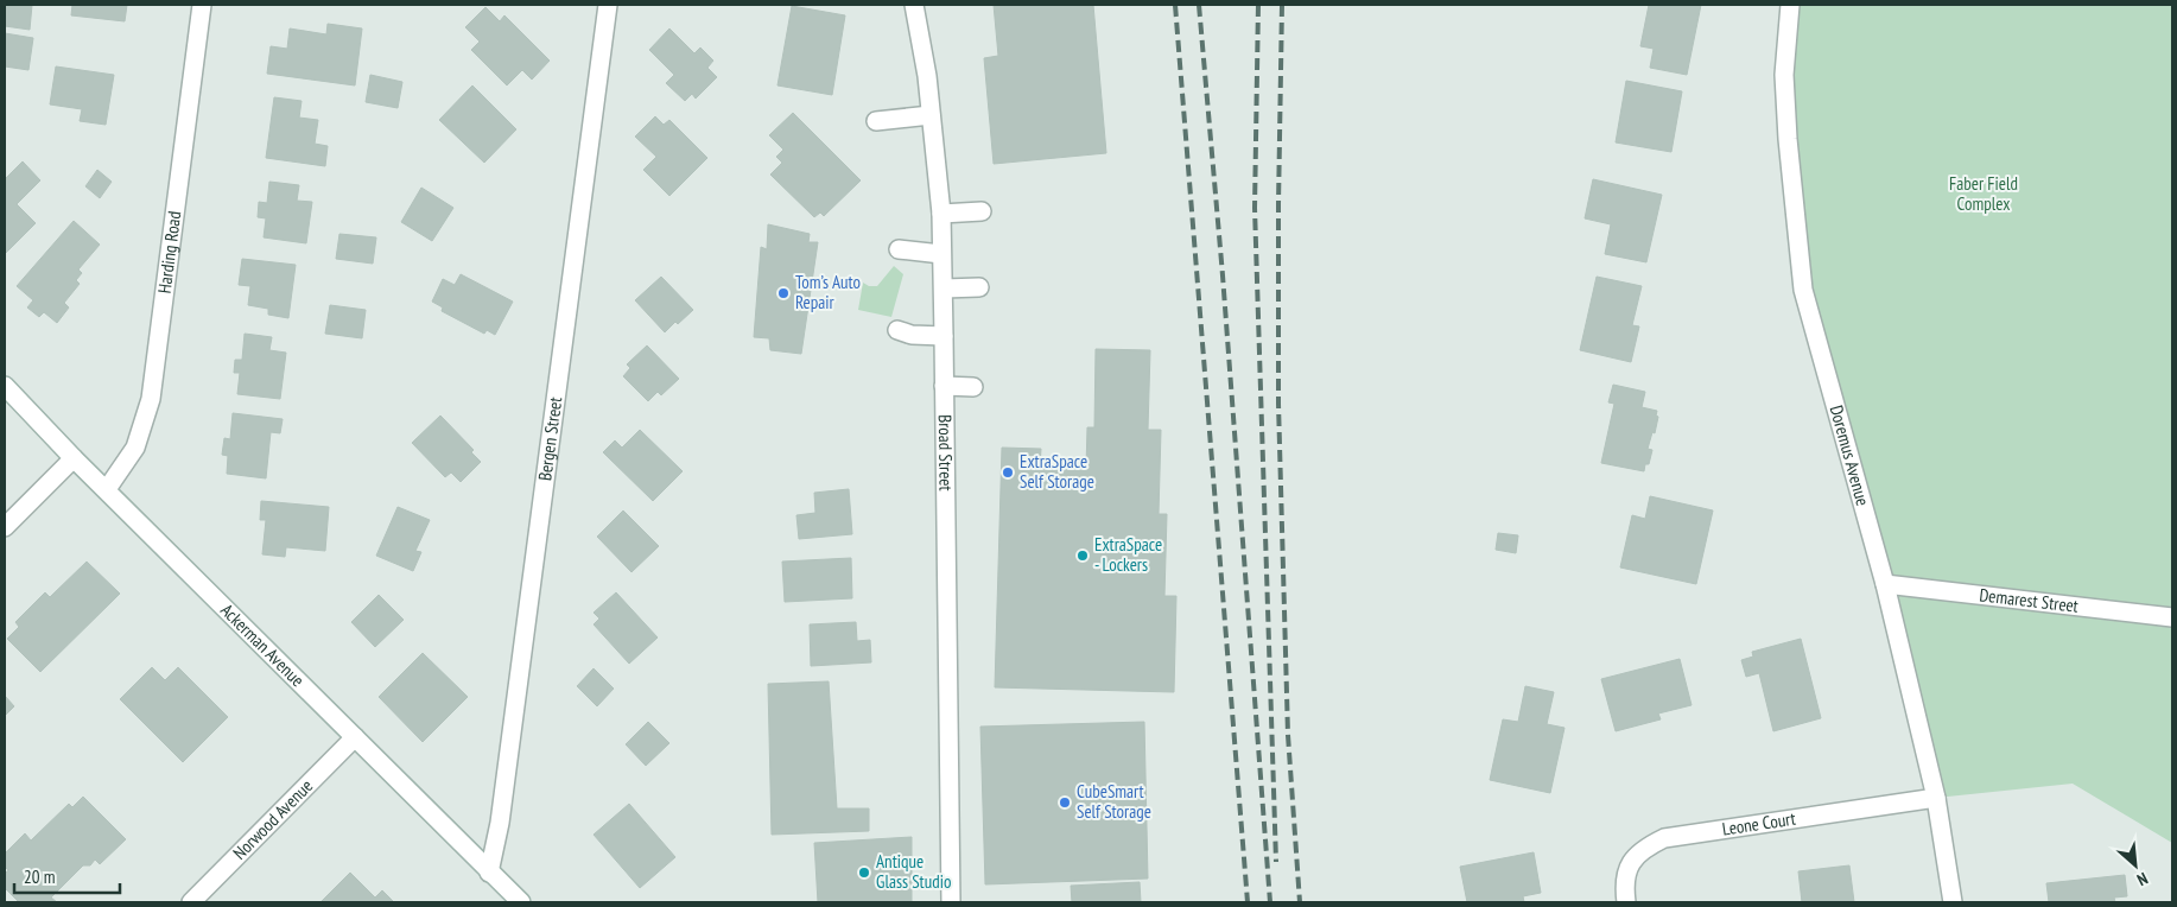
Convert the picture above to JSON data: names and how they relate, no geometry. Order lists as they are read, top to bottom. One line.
{"streets":{"street":["Harding Road","Bergen Street","Broad Street","Doremus Avenue","Demarest Street","Ackerman Avenue","Norwood Avenue","Leone Court"]},"crossings":[["Harding Road","Ackerman Avenue"],["Bergen Street","Ackerman Avenue"],["Doremus Avenue","Demarest Street"],["Doremus Avenue","Leone Court"],["Ackerman Avenue","Norwood Avenue"]],"parks":["Faber Field Complex"],"places":["Tom’s Auto Repair","ExtraSpace Self Storage","ExtraSpace - Lockers","CubeSmart Self Storage","Antique Glass Studio"],"scale_bar":"20 m","north":"bottom right"}
